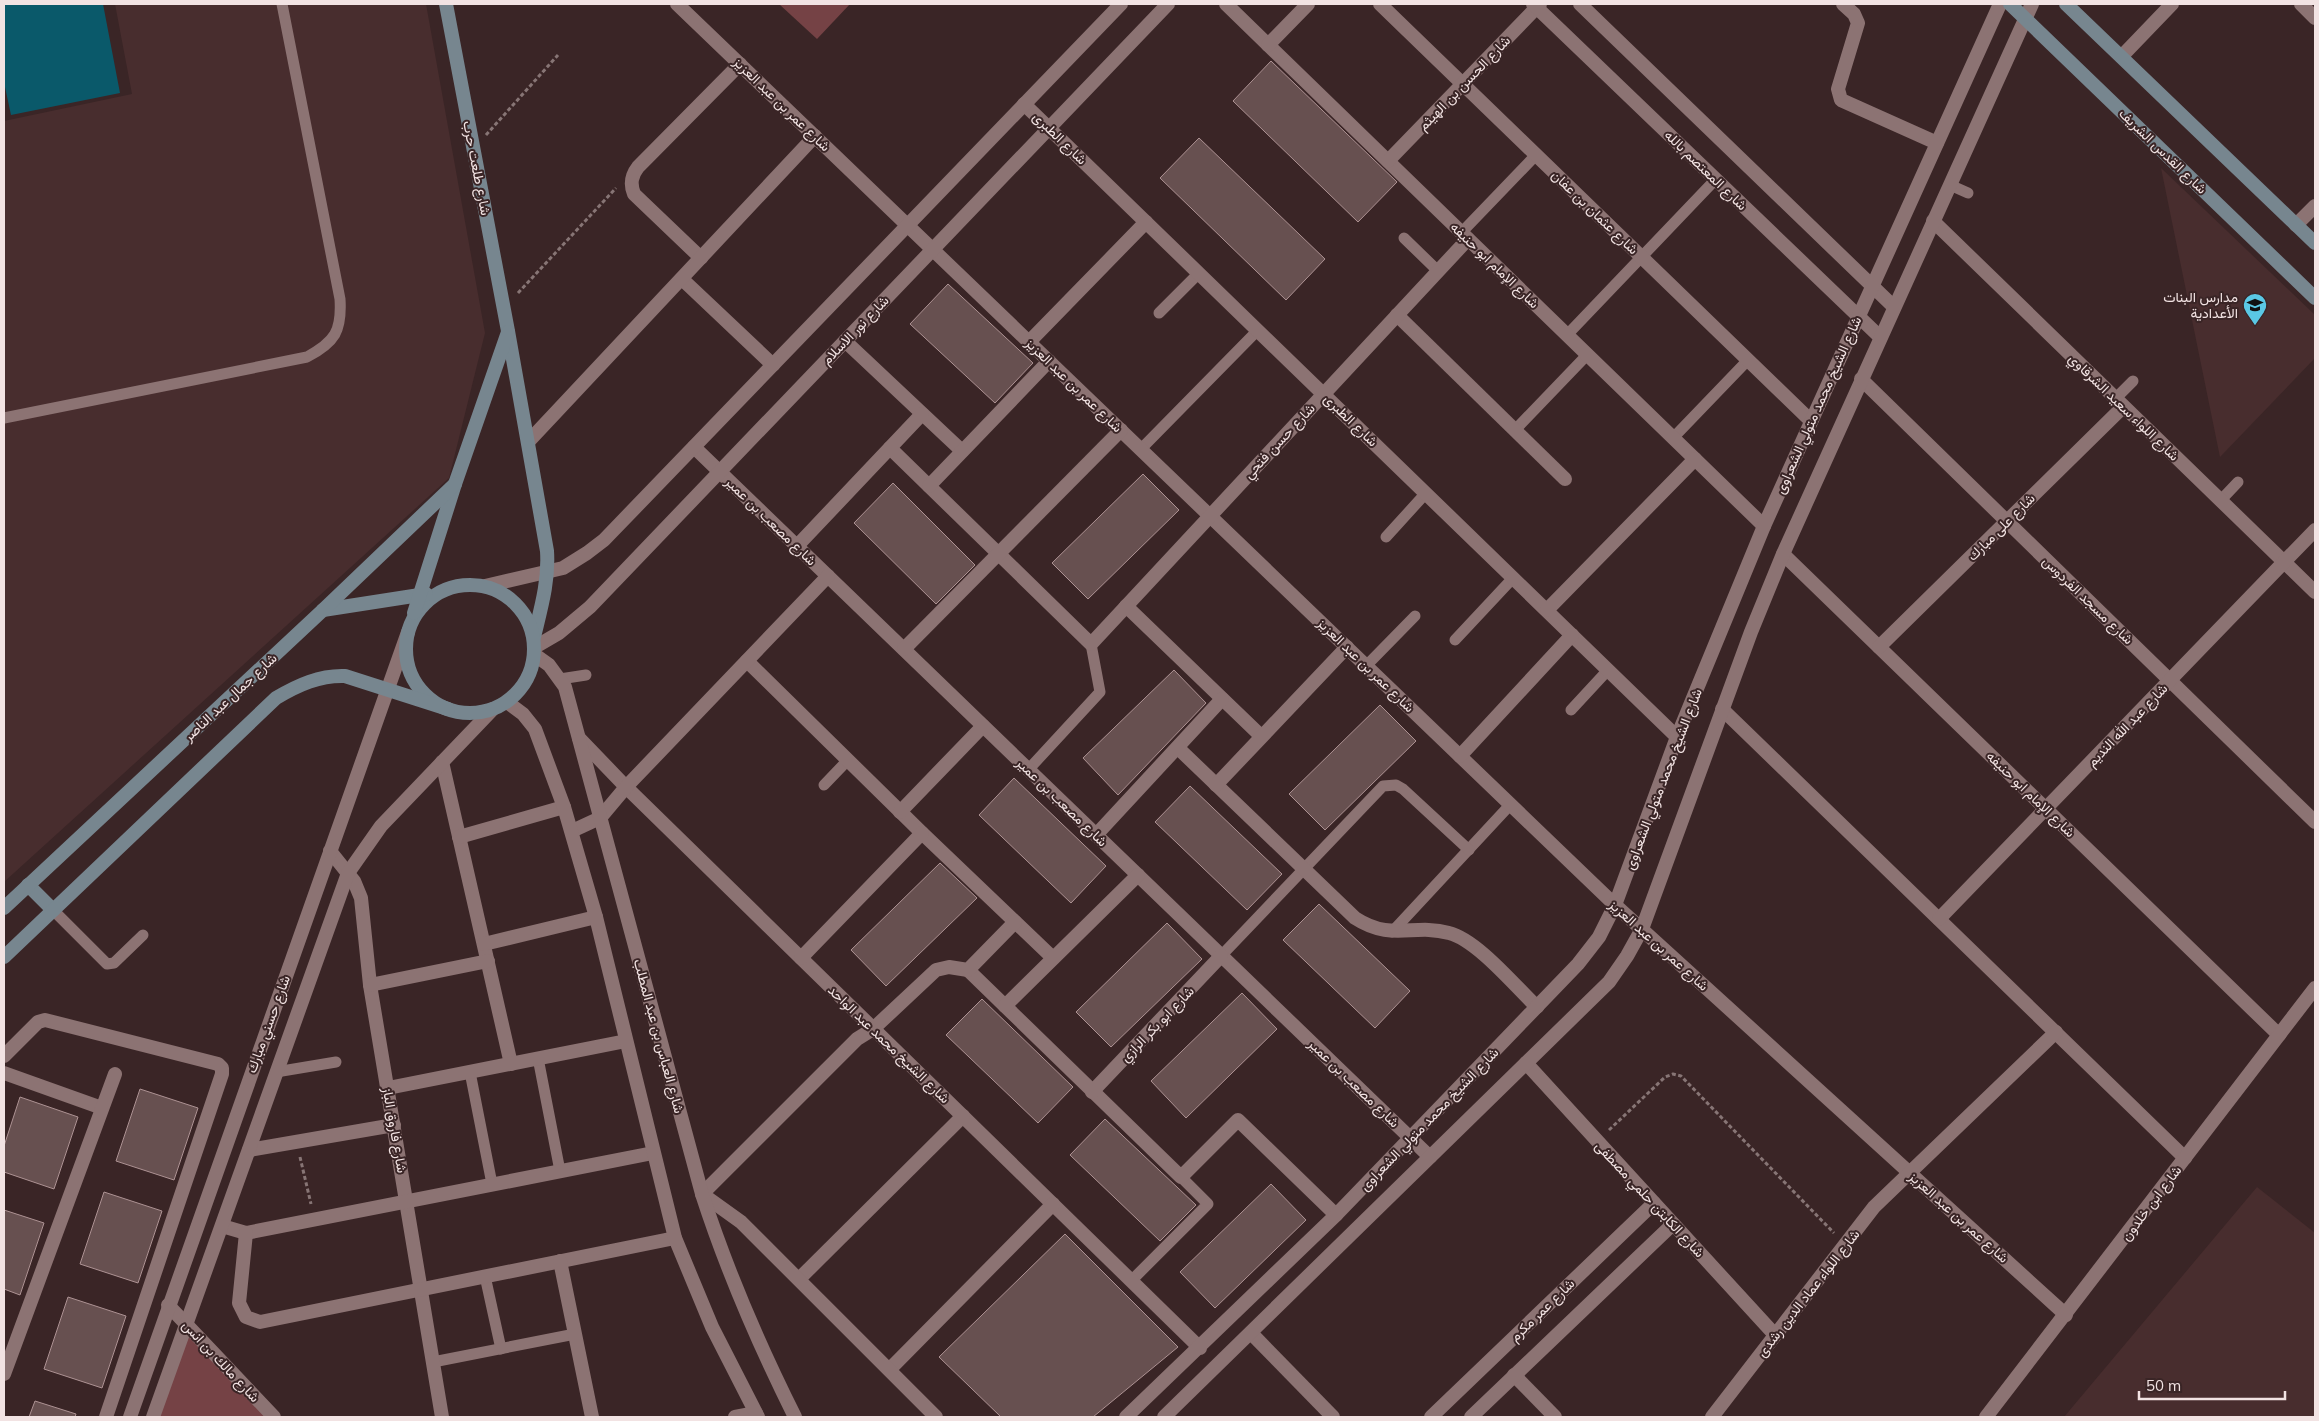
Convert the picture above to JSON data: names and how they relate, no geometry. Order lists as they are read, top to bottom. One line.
{"streets":{"main road":["شارع القدس الشريف","شارع طلعت حرب","شارع جمال عبد الناصر"],"street":["شارع الحسن بن الهيثم","شارع عمر بن عبد العزيز","شارع الطبرى","شارع المعتصم بالله","شارع عثمان بن عفان","شارع الإمام ابو حنيفه","شارع نور الاسلام","شارع الشيخ محمد متولي الشعراوى","شارع اللواء سعيد الشرقاوي","شارع حسن فتحي","شارع مصعب بن عمير","شارع على مبارك","شارع مسجد الفردوس","شارع عبد الله النديم","شارع حسني مبارك","شارع ابو بكر الرازي","شارع العباس بن عبد المطلب","شارع الشيخ محمد عبد الواحد","شارع فاروق الباز","شارع الكابتن حلمي مصطفى","شارع ابن خلدون","شارع اللواء عماد الدين رشدى","شارع عمر مكرم","شارع مالك بن انس"]},"crossings":[["شارع الحسن بن الهيثم","شارع المعتصم بالله"],["شارع الحسن بن الهيثم","شارع عثمان بن عفان"],["شارع الحسن بن الهيثم","شارع الإمام ابو حنيفه"],["شارع عمر بن عبد العزيز","شارع نور الاسلام"],["شارع عمر بن عبد العزيز","شارع الشيخ محمد متولي الشعراوى"],["شارع عمر بن عبد العزيز","شارع حسن فتحي"],["شارع عمر بن عبد العزيز","شارع ابن خلدون"],["شارع عمر بن عبد العزيز","شارع اللواء عماد الدين رشدى"],["شارع الطبرى","شارع نور الاسلام"],["شارع الطبرى","شارع الشيخ محمد متولي الشعراوى"],["شارع الطبرى","شارع حسن فتحي"],["شارع القدس الشريف","شارع الشيخ محمد متولي الشعراوى"],["شارع طلعت حرب","شارع نور الاسلام"],["شارع طلعت حرب","شارع جمال عبد الناصر"],["شارع طلعت حرب","شارع حسني مبارك"],["شارع طلعت حرب","شارع العباس بن عبد المطلب"],["شارع المعتصم بالله","شارع الشيخ محمد متولي الشعراوى"],["شارع عثمان بن عفان","شارع الشيخ محمد متولي الشعراوى"],["شارع الإمام ابو حنيفه","شارع الشيخ محمد متولي الشعراوى"],["شارع الإمام ابو حنيفه","شارع حسن فتحي"],["شارع الإمام ابو حنيفه","شارع على مبارك"],["شارع الإمام ابو حنيفه","شارع عبد الله النديم"],["شارع الإمام ابو حنيفه","شارع ابن خلدون"],["شارع نور الاسلام","شارع مصعب بن عمير"],["شارع نور الاسلام","شارع حسني مبارك"],["شارع نور الاسلام","شارع العباس بن عبد المطلب"],["شارع الشيخ محمد متولي الشعراوى","شارع اللواء سعيد الشرقاوي"],["شارع الشيخ محمد متولي الشعراوى","شارع مصعب بن عمير"],["شارع الشيخ محمد متولي الشعراوى","شارع مسجد الفردوس"],["شارع الشيخ محمد متولي الشعراوى","شارع الشيخ محمد عبد الواحد"],["شارع الشيخ محمد متولي الشعراوى","شارع الكابتن حلمي مصطفى"],["شارع اللواء سعيد الشرقاوي","شارع على مبارك"],["شارع اللواء سعيد الشرقاوي","شارع عبد الله النديم"],["شارع مصعب بن عمير","شارع ابو بكر الرازي"],["شارع على مبارك","شارع مسجد الفردوس"],["شارع مسجد الفردوس","شارع عبد الله النديم"],["شارع حسني مبارك","شارع العباس بن عبد المطلب"],["شارع حسني مبارك","شارع فاروق الباز"],["شارع حسني مبارك","شارع مالك بن انس"],["شارع العباس بن عبد المطلب","شارع الشيخ محمد عبد الواحد"],["شارع الكابتن حلمي مصطفى","شارع اللواء عماد الدين رشدى"],["شارع الكابتن حلمي مصطفى","شارع عمر مكرم"]],"places":{"school or university":["مدارس البنات الأعدادية"]},"scale_bar":"50 m"}
